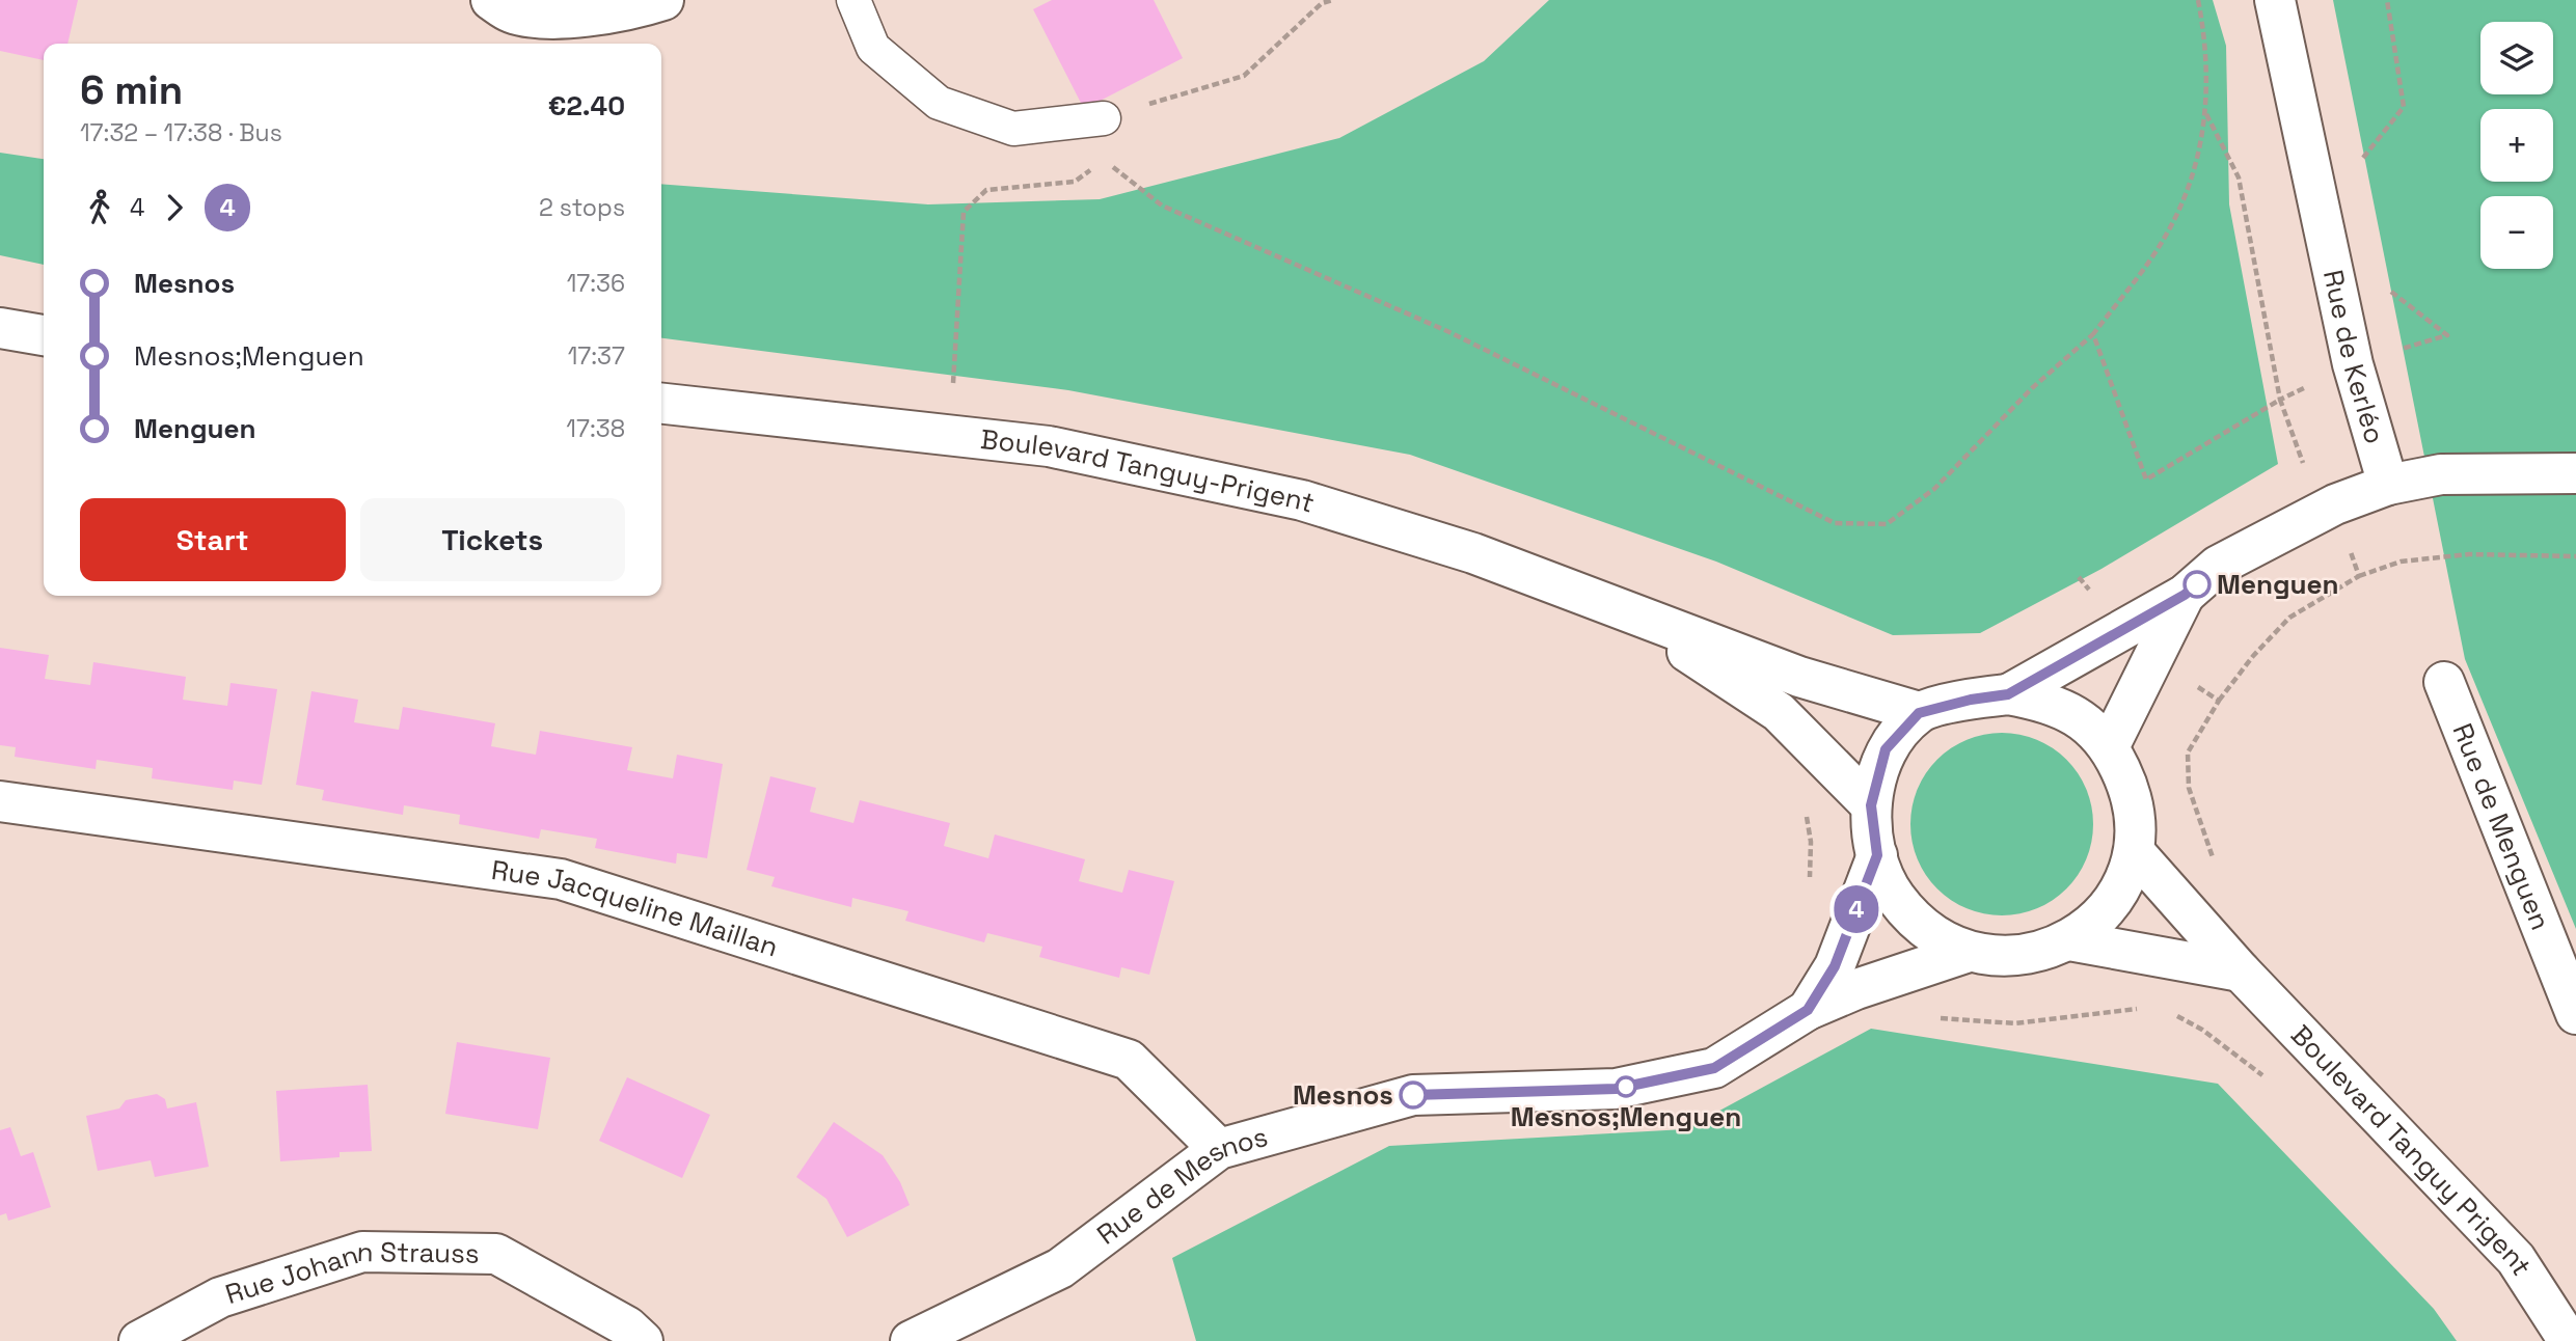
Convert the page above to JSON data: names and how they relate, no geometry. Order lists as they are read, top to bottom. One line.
{"streets":{"street":["Rue de Kerléo","Boulevard Tanguy-Prigent","Rue de Menguen","Rue Jacqueline Maillan","Boulevard Tanguy Prigent","Rue de Mesnos","Rue Johann Strauss"]},"crossings":[["Rue Jacqueline Maillan","Rue de Mesnos"]],"places":["Menguen","Mesnos;Menguen","Mesnos"],"lines":["bus line 4"],"page":{"on_map":"4","map_buttons":["+","−"],"heading":["6 min","17:32 – 17:38 · Bus","€2.40"],"legs":["4","4","2 stops"],"list":[{"name":"Mesnos","value":"17:36"},{"name":"Mesnos;Menguen","value":"17:37"},{"name":"Menguen","value":"17:38"}],"buttons":["Start","Tickets"]}}
